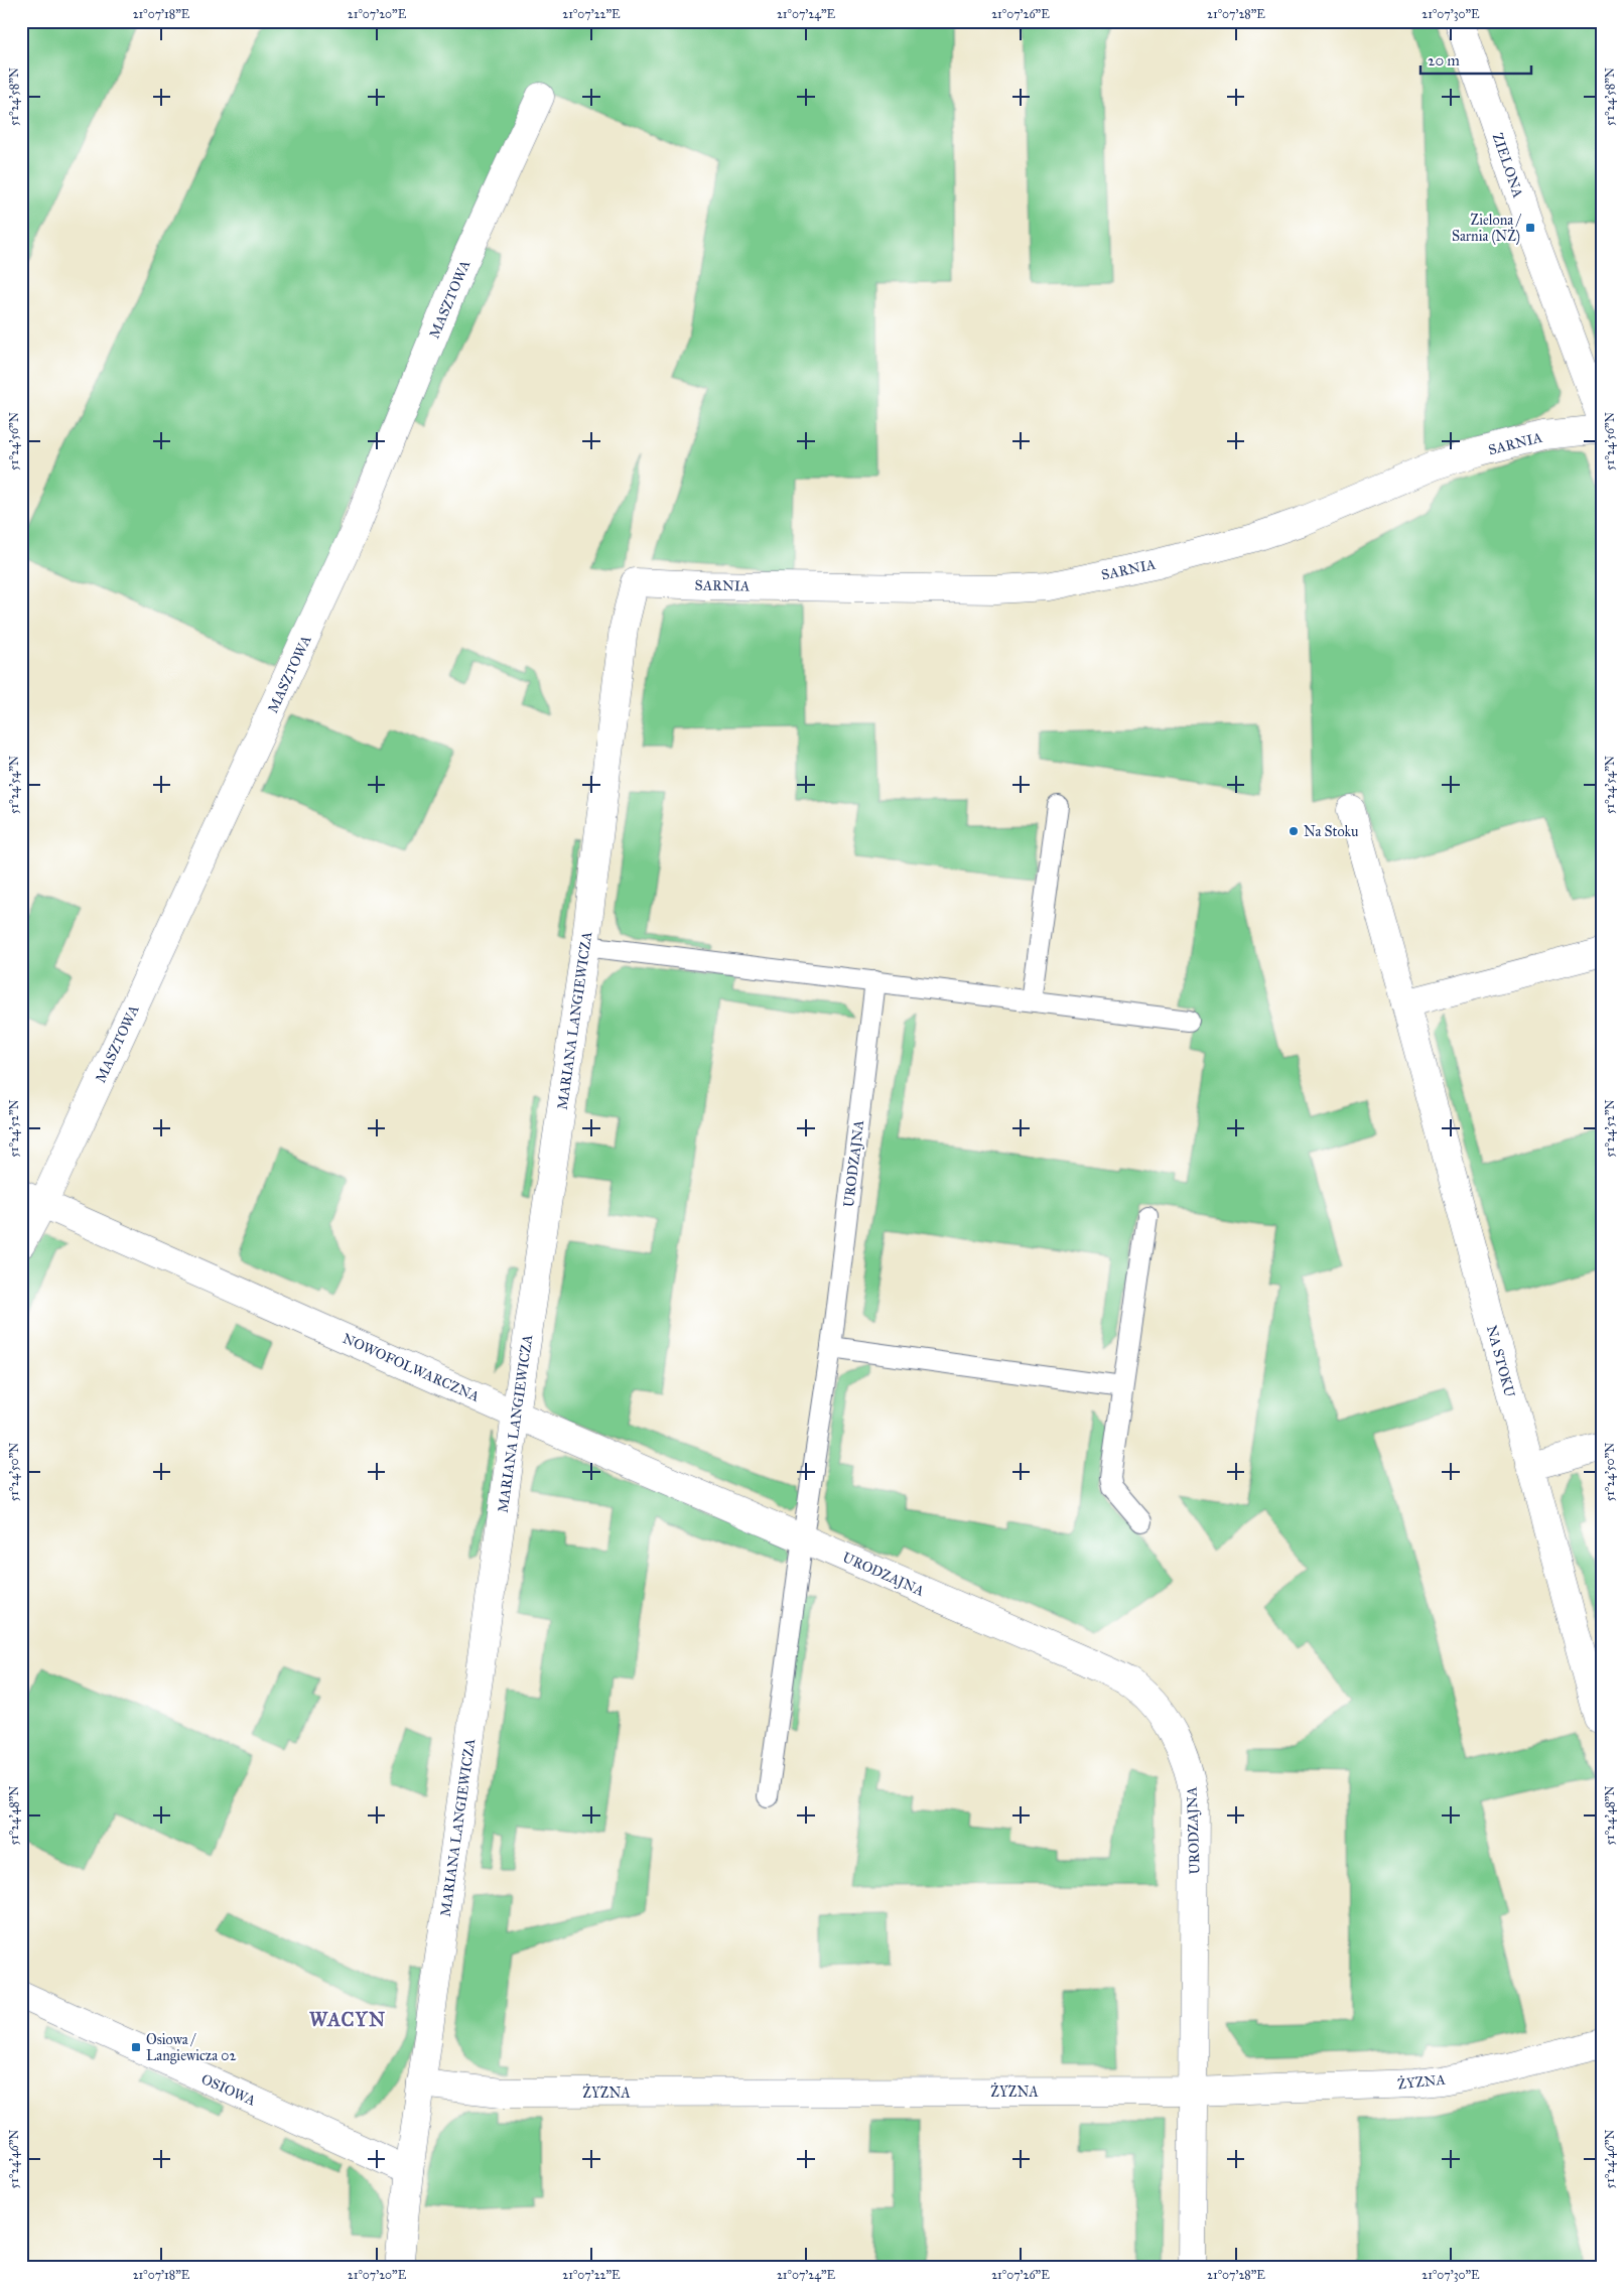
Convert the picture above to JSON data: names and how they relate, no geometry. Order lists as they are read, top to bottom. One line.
{"streets":{"street":["ZIELONA","MASZTOWA","SARNIA","MARIANA LANGIEWICZA","URODZAJNA","NA STOKU","NOWOFOLWARCZNA","ŻYZNA","OSIOWA"]},"crossings":[["MASZTOWA","NOWOFOLWARCZNA"],["SARNIA","MARIANA LANGIEWICZA"],["MARIANA LANGIEWICZA","NOWOFOLWARCZNA"],["MARIANA LANGIEWICZA","ŻYZNA"],["MARIANA LANGIEWICZA","OSIOWA"],["URODZAJNA","NOWOFOLWARCZNA"],["URODZAJNA","ŻYZNA"]],"districts":["WACYN"],"places":{"transit":["Zielona / Sarnia (NŻ)","Osiowa / Langiewicza 02"],"other":["Na Stoku"]},"scale_bar":"20 m","coordinates":["21°07'18\"E","21°07'20\"E","21°07'22\"E","21°07'24\"E","21°07'26\"E","21°07'28\"E","21°07'30\"E","51°24'58\"N","51°24'56\"N","51°24'54\"N","51°24'52\"N","51°24'50\"N","51°24'48\"N","51°24'46\"N"]}
